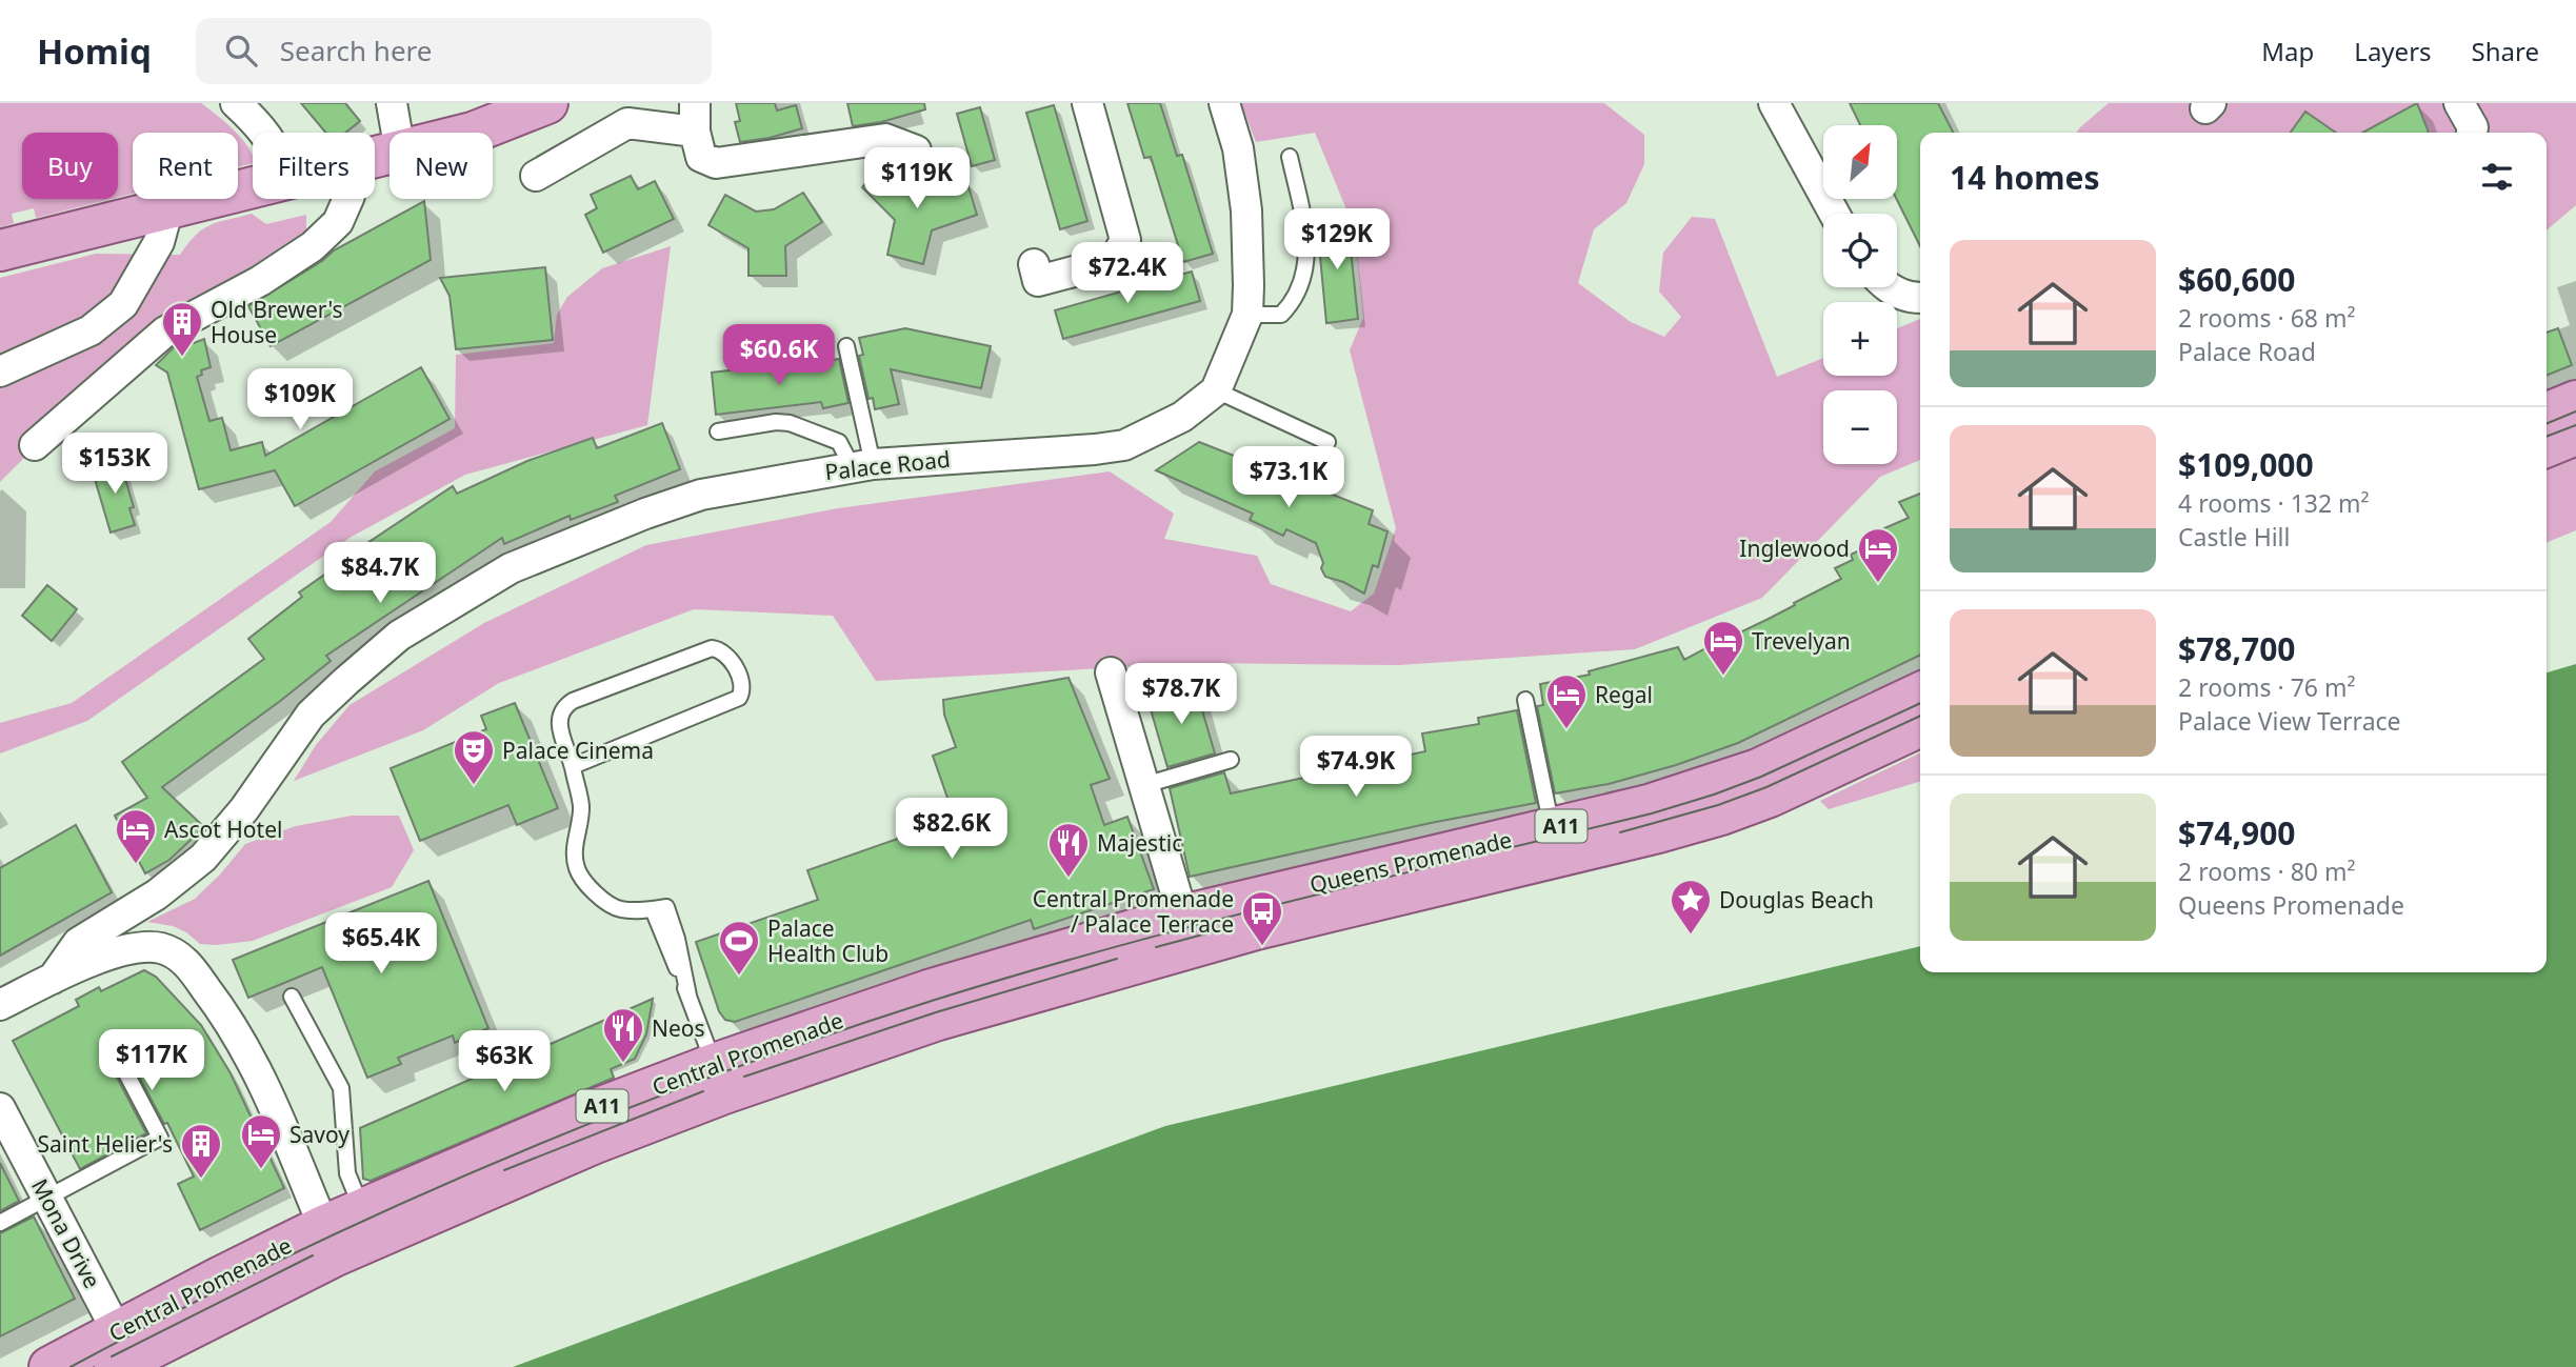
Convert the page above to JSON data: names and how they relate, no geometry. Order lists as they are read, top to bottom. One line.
{"streets":{"main road":["A11","Queens Promenade","Central Promenade"],"street":["Palace Road","Mona Drive"]},"crossings":[["Queens Promenade","Central Promenade"],["Central Promenade","Mona Drive"]],"places":{"building":["Old Brewer's House","Saint Helier's"],"hotel":["Inglewood","Trevelyan","Regal","Ascot Hotel","Savoy"],"theatre":["Palace Cinema"],"restaurant":["Majestic","Neos"],"place":["Douglas Beach"],"bus stop":["Central Promenade / Palace Terrace"],"sports":["Palace Health Club"]},"north":"top right","page":{"header":"Homiq","search":"Search here","nav":["Map","Layers","Share"],"map_buttons":["+","−"],"chip":["Buy","Rent","Filters","New"],"heading":"14 homes","price":["$119K","$129K","$72.4K","$60.6K","$109K","$153K","$73.1K","$84.7K","$78.7K","$74.9K","$82.6K","$65.4K","$117K","$63K"],"list":[{"name":"$60,600","note":"2 rooms · 68 m² · Palace Road"},{"name":"$109,000","note":"4 rooms · 132 m² · Castle Hill"},{"name":"$78,700","note":"2 rooms · 76 m² · Palace View Terrace"},{"name":"$74,900","note":"2 rooms · 80 m² · Queens Promenade"}]}}
